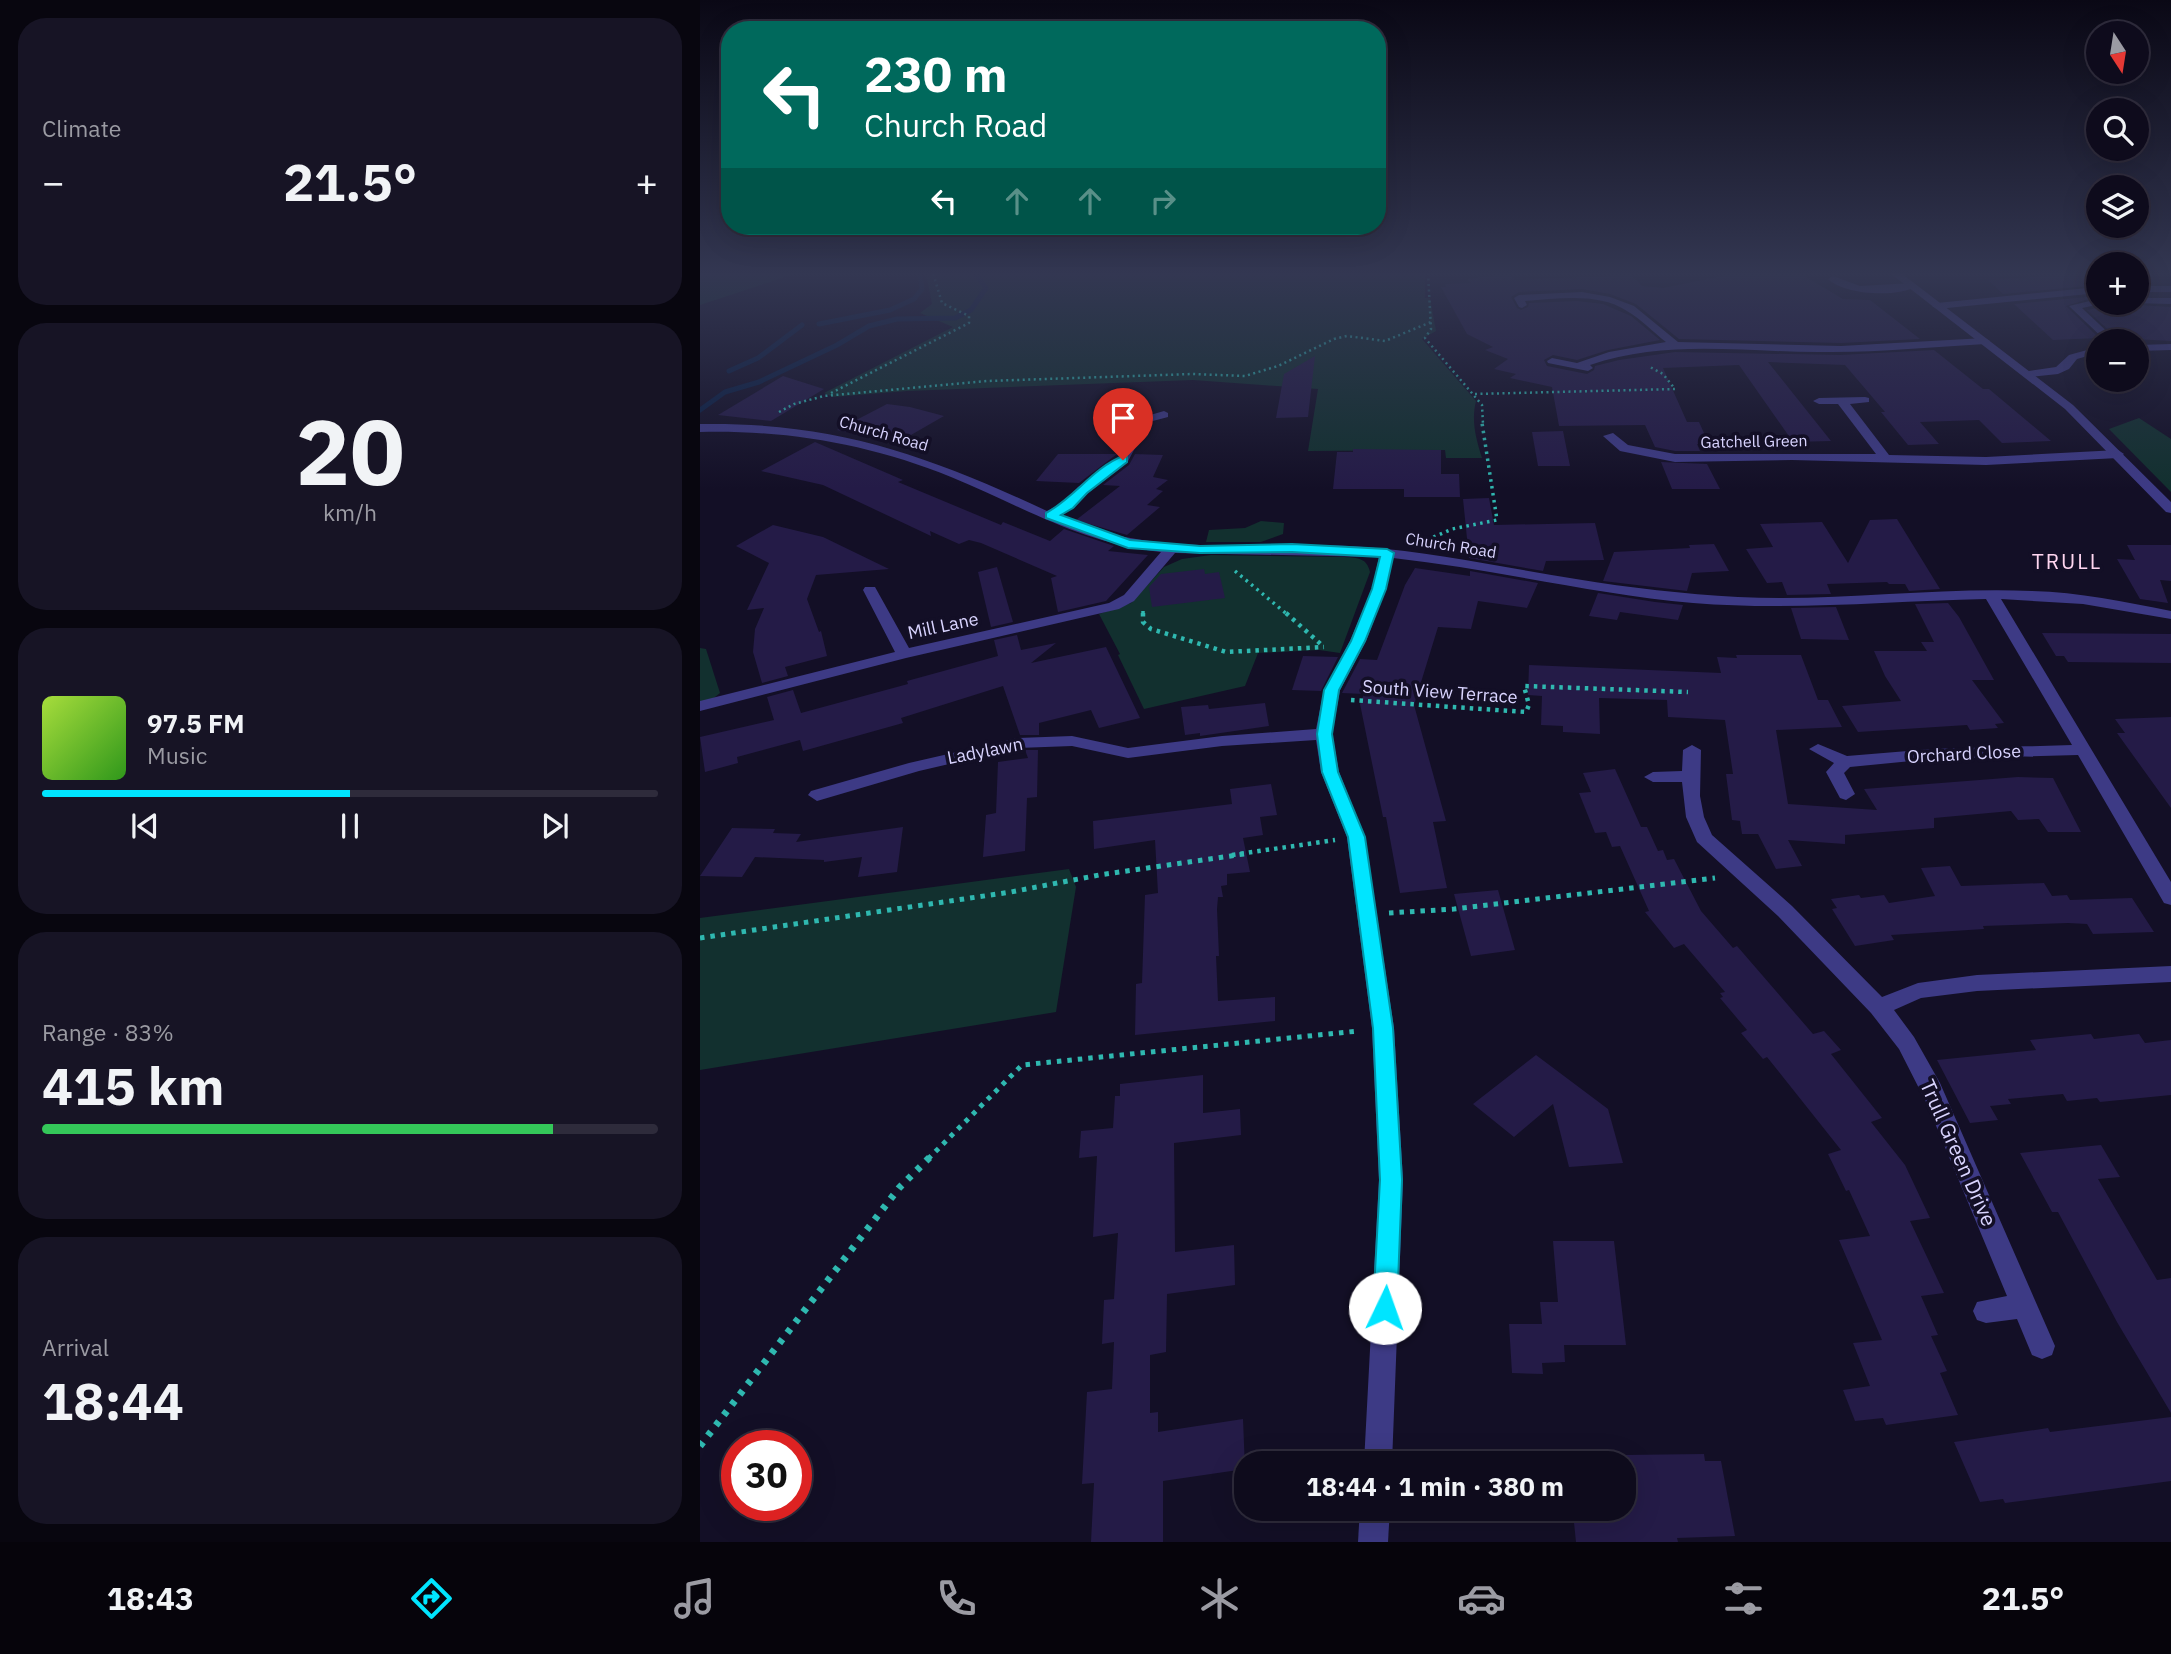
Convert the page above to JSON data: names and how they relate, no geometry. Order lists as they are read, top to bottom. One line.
{"streets":{"street":["Church Road","Gatchell Green","Mill Lane","Ladylawn","Orchard Close","Trull Green Drive"],"path":["South View Terrace"]},"crossings":[["Church Road","Mill Lane"]],"districts":["TRULL"],"north":"bottom","page":{"tile":["Climate",["20","km/h"],["Range · 83%","415 km"],["Arrival","18:44"]],"map_buttons":["+","−"],"turn":["230 m","Church Road"],"heat":["−","21.5°","+"],"song":["97.5 FM","Music"],"limit":"30","trip":"18:44 · 1 min · 380 m","tabs":["18:43","21.5°"]}}
